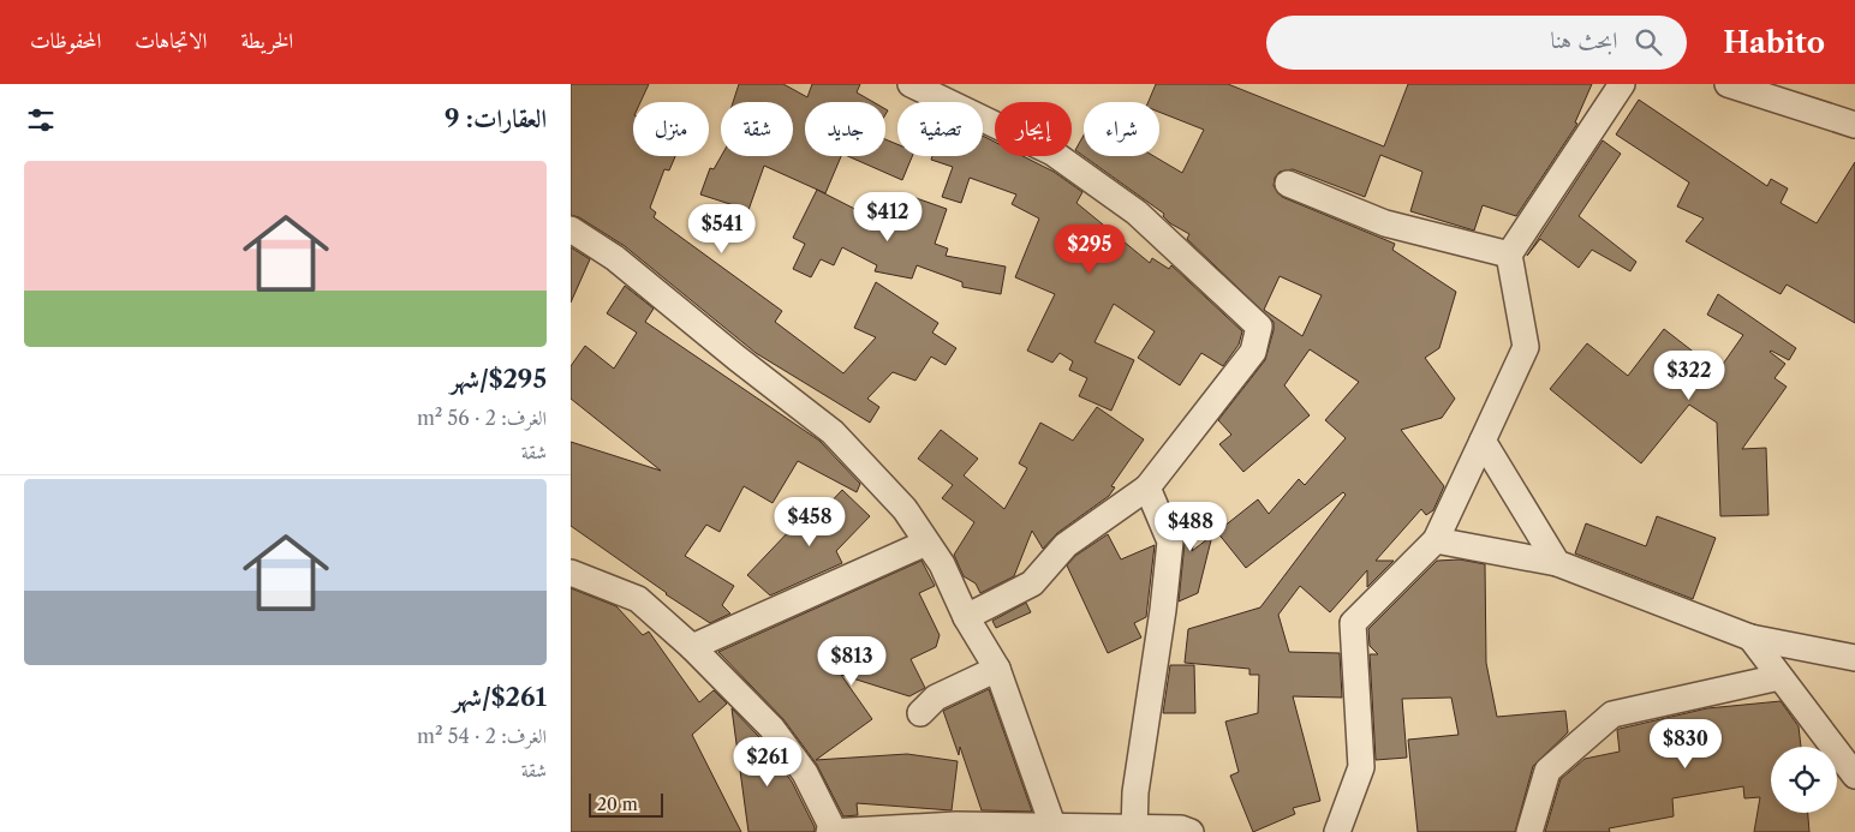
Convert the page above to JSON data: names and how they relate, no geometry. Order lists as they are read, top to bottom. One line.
{"scale_bar":"20 m","page":{"header":"Habito","search":"ابحث هنا","nav":["الخريطة","الاتجاهات","المحفوظات"],"heading":"العقارات: 9","chip":["شراء","إيجار","تصفية","جديد","شقة","منزل"],"list":[{"name":"$295/شهر","note":"الغرف: 2 · 56 m² · شقة"},{"name":"$261/شهر","note":"الغرف: 2 · 54 m² · شقة"}],"price":["$412","$541","$295","$322","$458","$488","$813","$830","$261"],"scale":"20 m"}}
